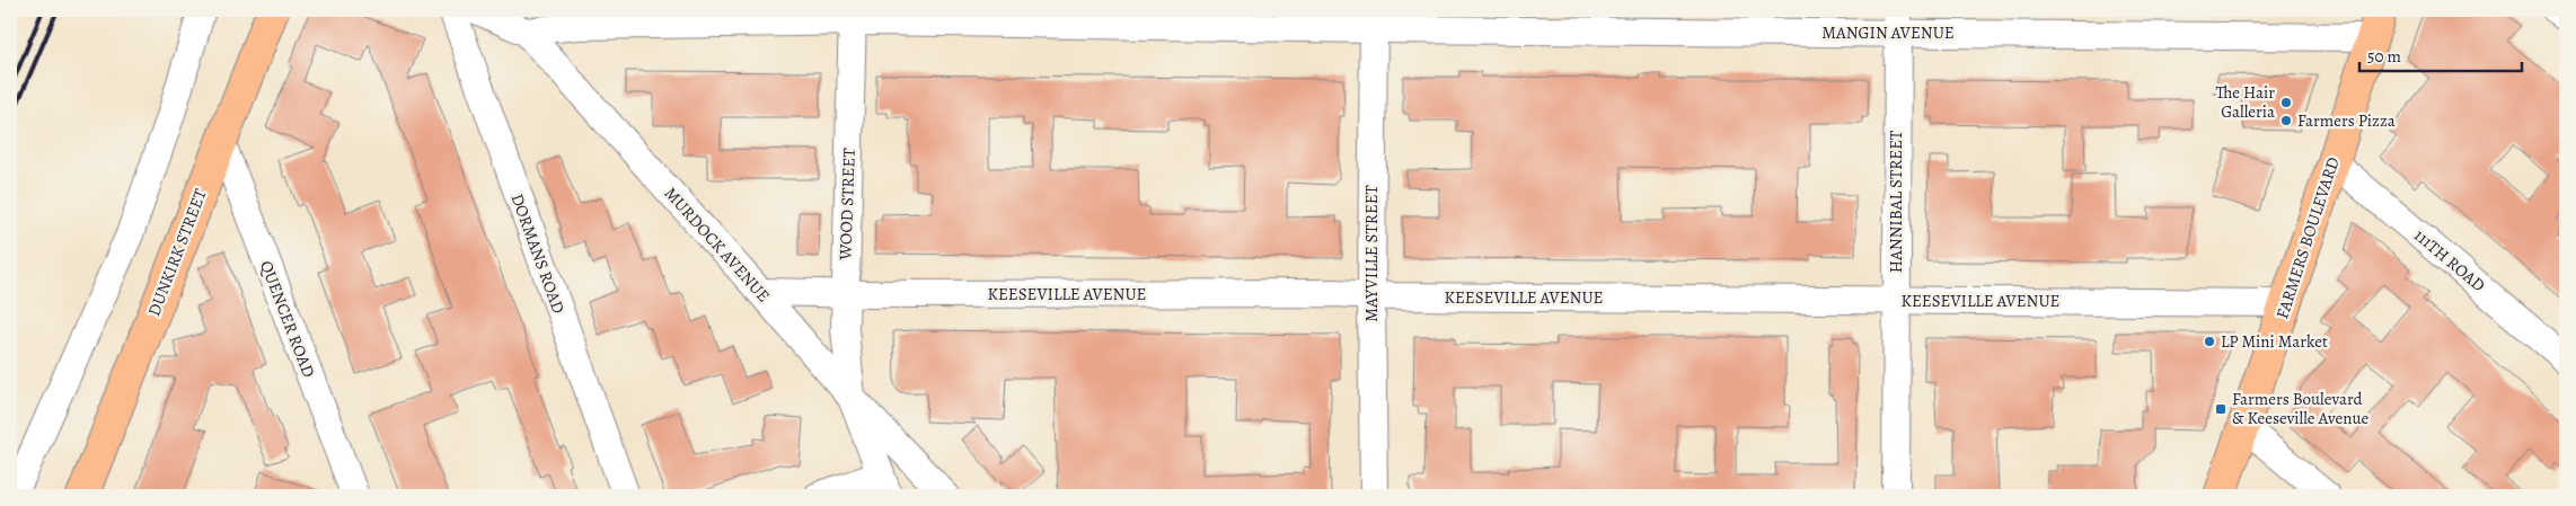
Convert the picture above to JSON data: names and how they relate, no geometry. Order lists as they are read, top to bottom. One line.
{"streets":{"main road":["FARMERS BOULEVARD","DUNKIRK STREET"],"street":["MANGIN AVENUE","HANNIBAL STREET","WOOD STREET","MURDOCK AVENUE","DORMANS ROAD","MAYVILLE STREET","111TH ROAD","KEESEVILLE AVENUE","QUENCER ROAD"]},"crossings":[["MANGIN AVENUE","HANNIBAL STREET"],["MANGIN AVENUE","WOOD STREET"],["MANGIN AVENUE","FARMERS BOULEVARD"],["MANGIN AVENUE","MURDOCK AVENUE"],["MANGIN AVENUE","MAYVILLE STREET"],["HANNIBAL STREET","KEESEVILLE AVENUE"],["WOOD STREET","MURDOCK AVENUE"],["WOOD STREET","KEESEVILLE AVENUE"],["FARMERS BOULEVARD","111TH ROAD"],["FARMERS BOULEVARD","KEESEVILLE AVENUE"],["MURDOCK AVENUE","KEESEVILLE AVENUE"],["DUNKIRK STREET","QUENCER ROAD"],["MAYVILLE STREET","KEESEVILLE AVENUE"]],"places":{"other":["The Hair Galleria","Farmers Pizza","LP Mini Market"],"transit":["Farmers Boulevard & Keeseville Avenue"]},"scale_bar":"50 m"}
